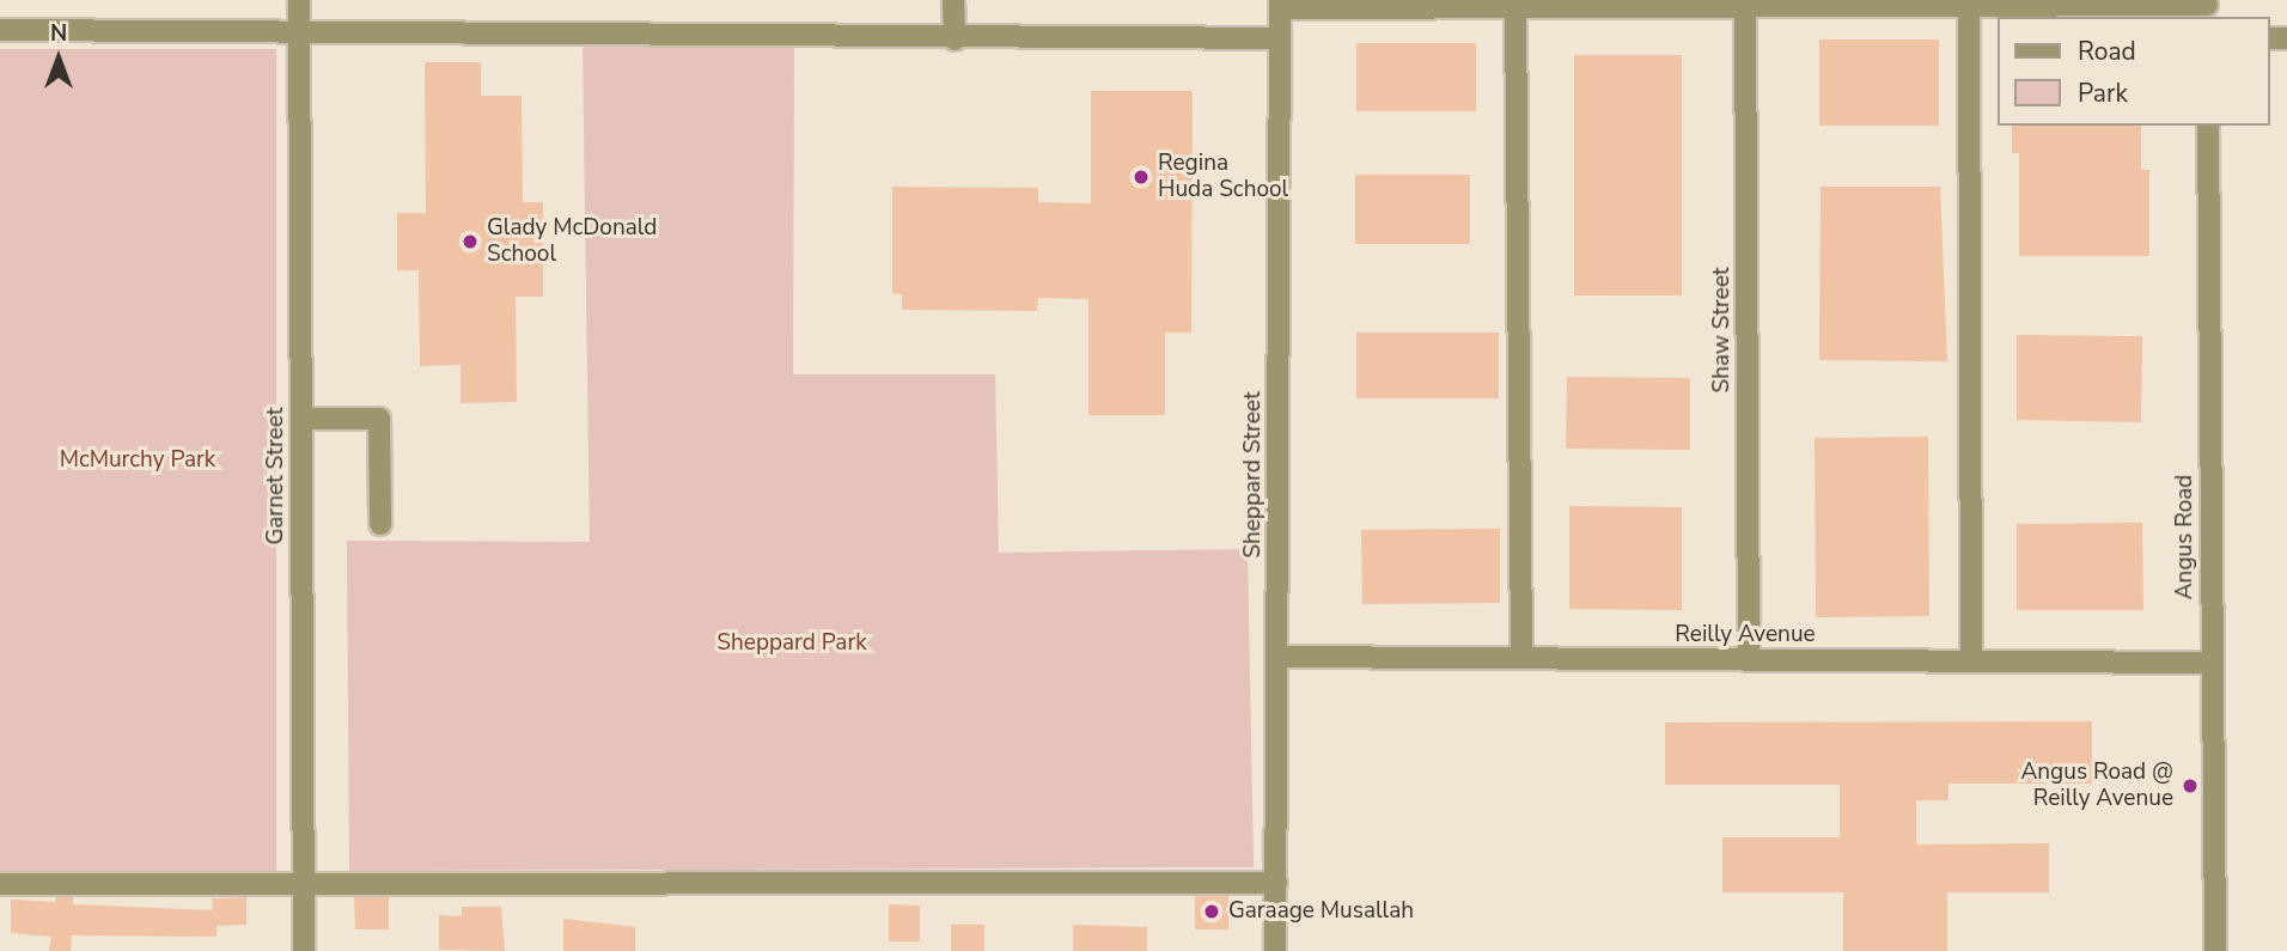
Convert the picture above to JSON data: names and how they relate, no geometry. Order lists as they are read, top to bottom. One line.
{"streets":{"street":["Shaw Street","Sheppard Street","Garnet Street","Angus Road","Reilly Avenue"]},"crossings":[["Shaw Street","Reilly Avenue"],["Sheppard Street","Reilly Avenue"],["Angus Road","Reilly Avenue"]],"parks":["McMurchy Park","Sheppard Park"],"places":["Regina Huda School","Glady McDonald School","Angus Road @ Reilly Avenue","Garaage Musallah"],"legend":["Road","Park"],"north":"top"}
